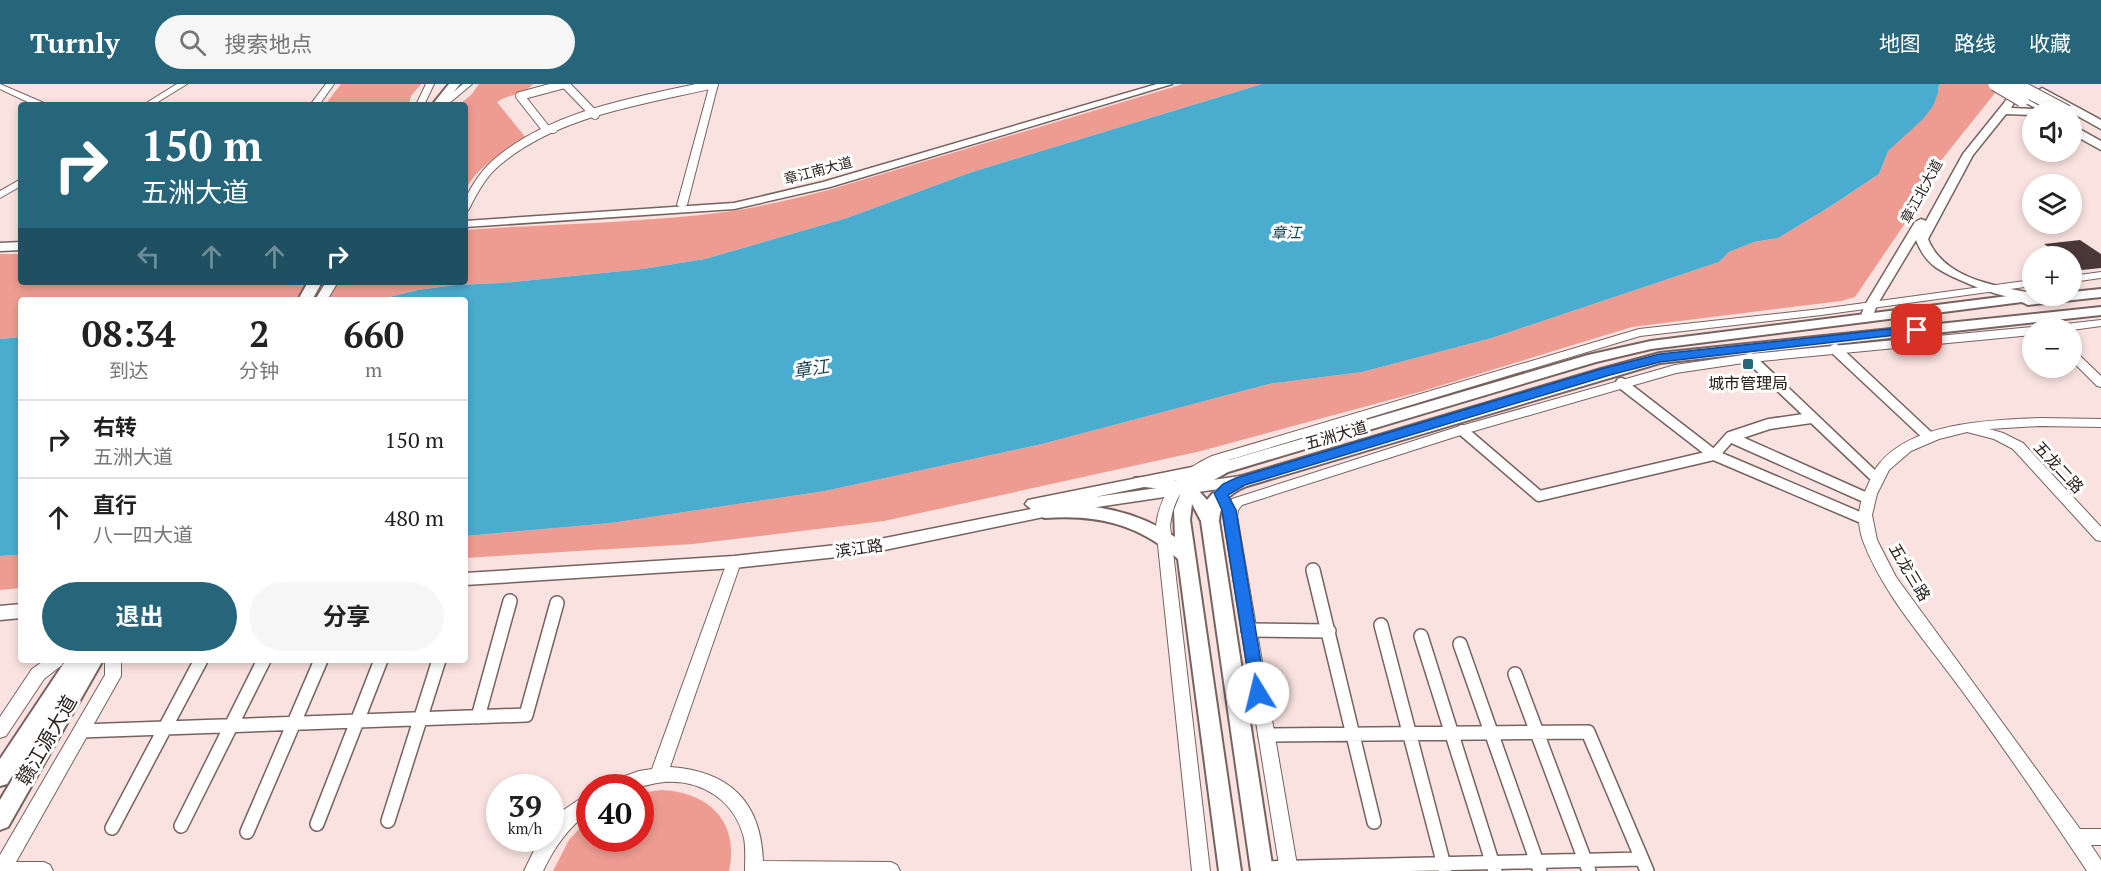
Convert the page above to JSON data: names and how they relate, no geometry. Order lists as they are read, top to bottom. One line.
{"streets":{"main road":["章江南大道","章江北大道","五洲大道","滨江路","赣江源大道"],"street":["五龙二路","五龙三路"]},"crossings":[["章江北大道","五洲大道"],["五洲大道","滨江路"]],"water":["章江"],"places":{"transit":["城市管理局"]},"page":{"header":"Turnly","search":"搜索地点","nav":["地图","路线","收藏"],"map_buttons":["+","−"],"turn":["150 m","五洲大道"],"eta":["08:34","到达","2","分钟","660","m"],"list":[{"name":"右转","note":"五洲大道","value":"150 m"},{"name":"直行","note":"八一四大道","value":"480 m"}],"buttons":["退出","分享"],"speed":"39 km/h","limit":"40"}}
